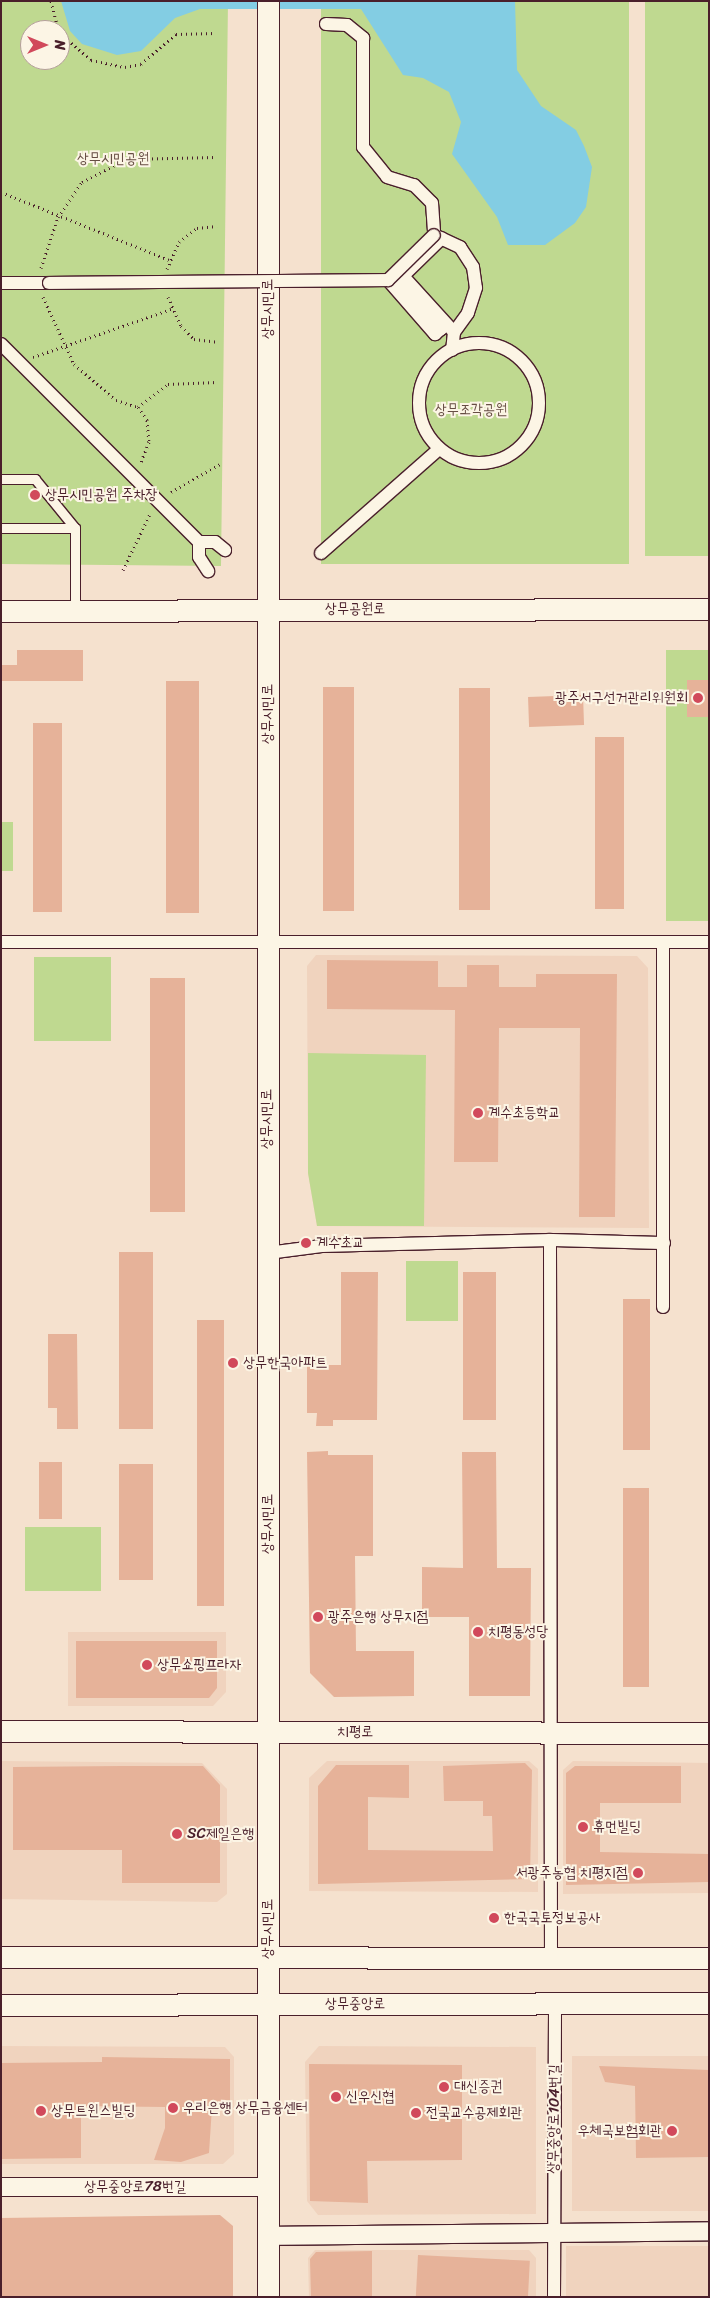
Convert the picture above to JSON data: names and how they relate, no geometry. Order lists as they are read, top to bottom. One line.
{"streets":{"street":["상무시민로","상무공원로","치평로","상무중앙로","상무중앙로104번길","상무중앙로78번길"]},"crossings":[["상무시민로","상무공원로"],["상무시민로","치평로"],["상무시민로","상무중앙로"],["상무시민로","상무중앙로78번길"],["상무중앙로","상무중앙로104번길"]],"parks":["상무시민공원","상무조각공원"],"places":["상무시민공원 주차장","광주서구선거관리위원회","계수초등학교","계수초교","상무한국아파트","광주은행 상무지점","치평동성당","상무쇼핑프라자","휴먼빌딩","SC제일은행","서광주농협 치평지점","한국국토정보공사","대신증권","신우신협","우리은행 상무금융센터","상무트윈스빌딩","전국교수공제회관","우체국보험회관"],"north":"right"}
